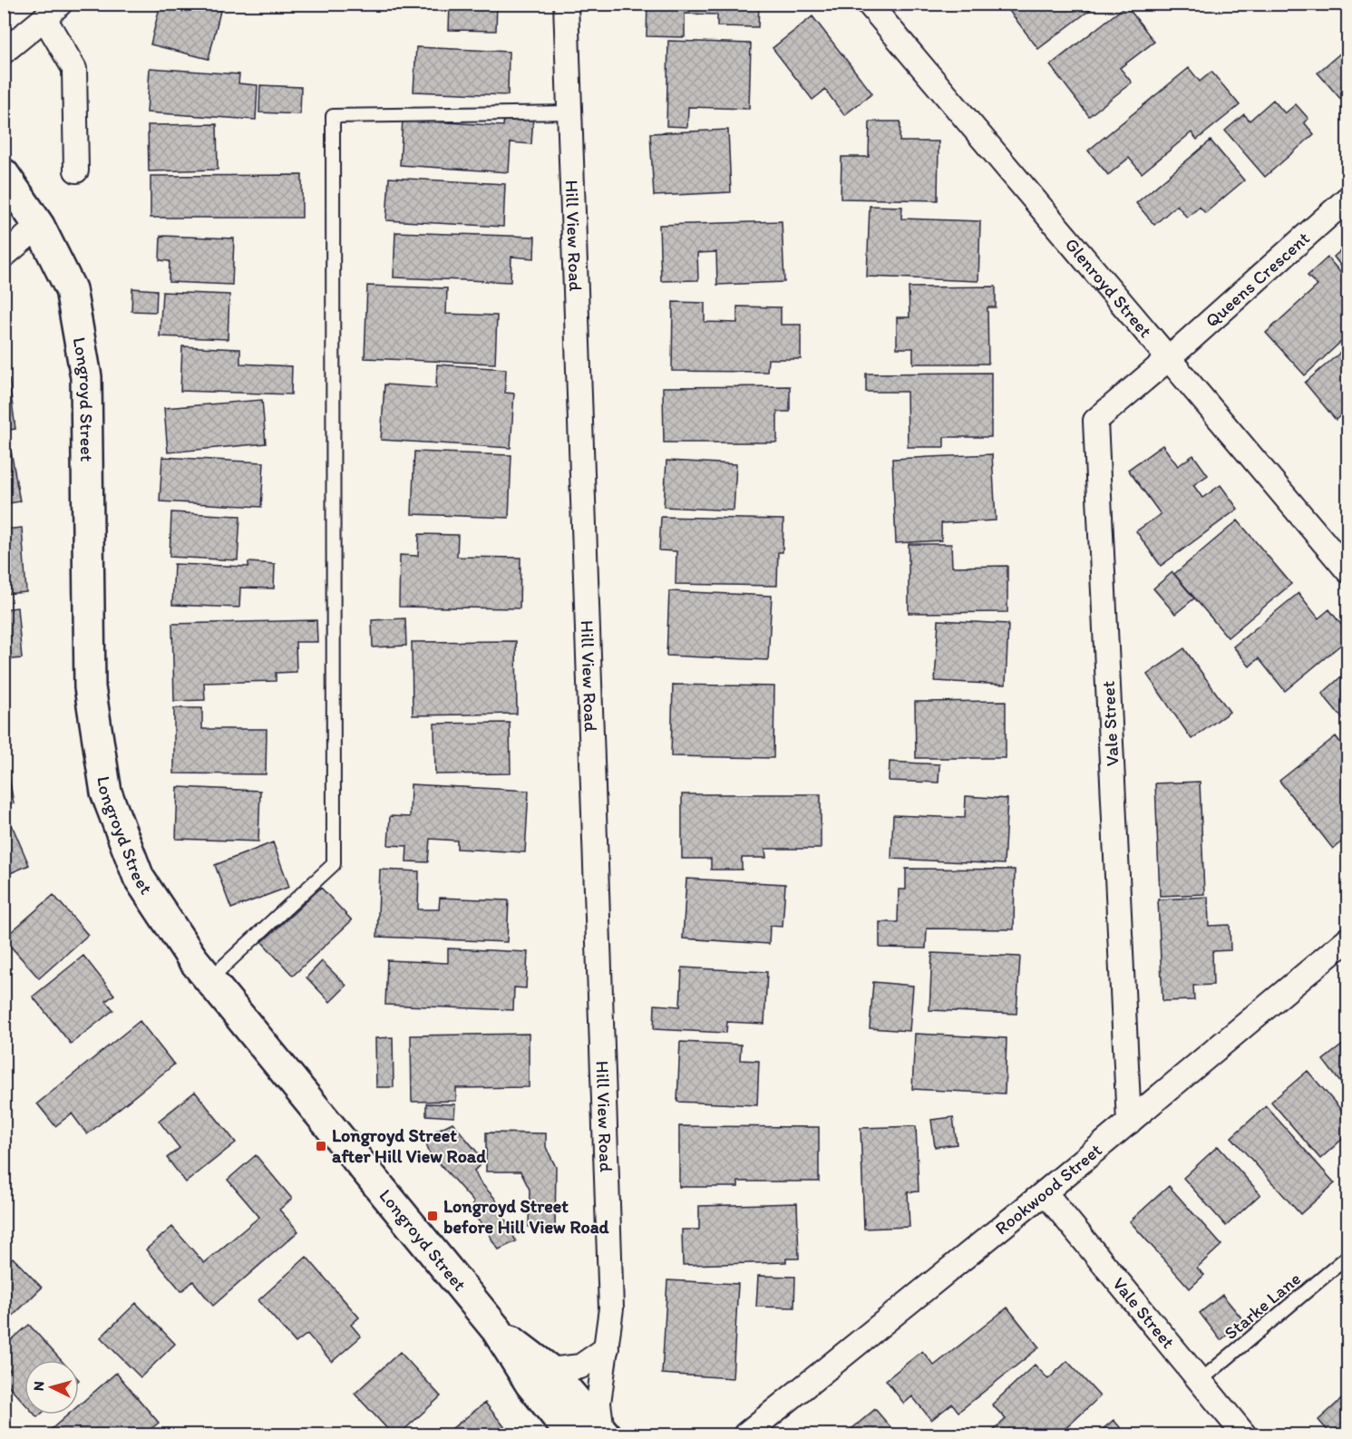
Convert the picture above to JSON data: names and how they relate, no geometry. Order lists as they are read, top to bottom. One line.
{"streets":{"main road":["Longroyd Street"],"street":["Hill View Road","Queens Crescent","Glenroyd Street","Vale Street","Rookwood Street"],"lane":["Starke Lane"]},"crossings":[["Hill View Road","Longroyd Street"],["Queens Crescent","Glenroyd Street"],["Queens Crescent","Vale Street"],["Glenroyd Street","Vale Street"],["Vale Street","Rookwood Street"],["Vale Street","Starke Lane"]],"places":{"transit":["Longroyd Street after Hill View Road","Longroyd Street before Hill View Road"]},"north":"left"}
